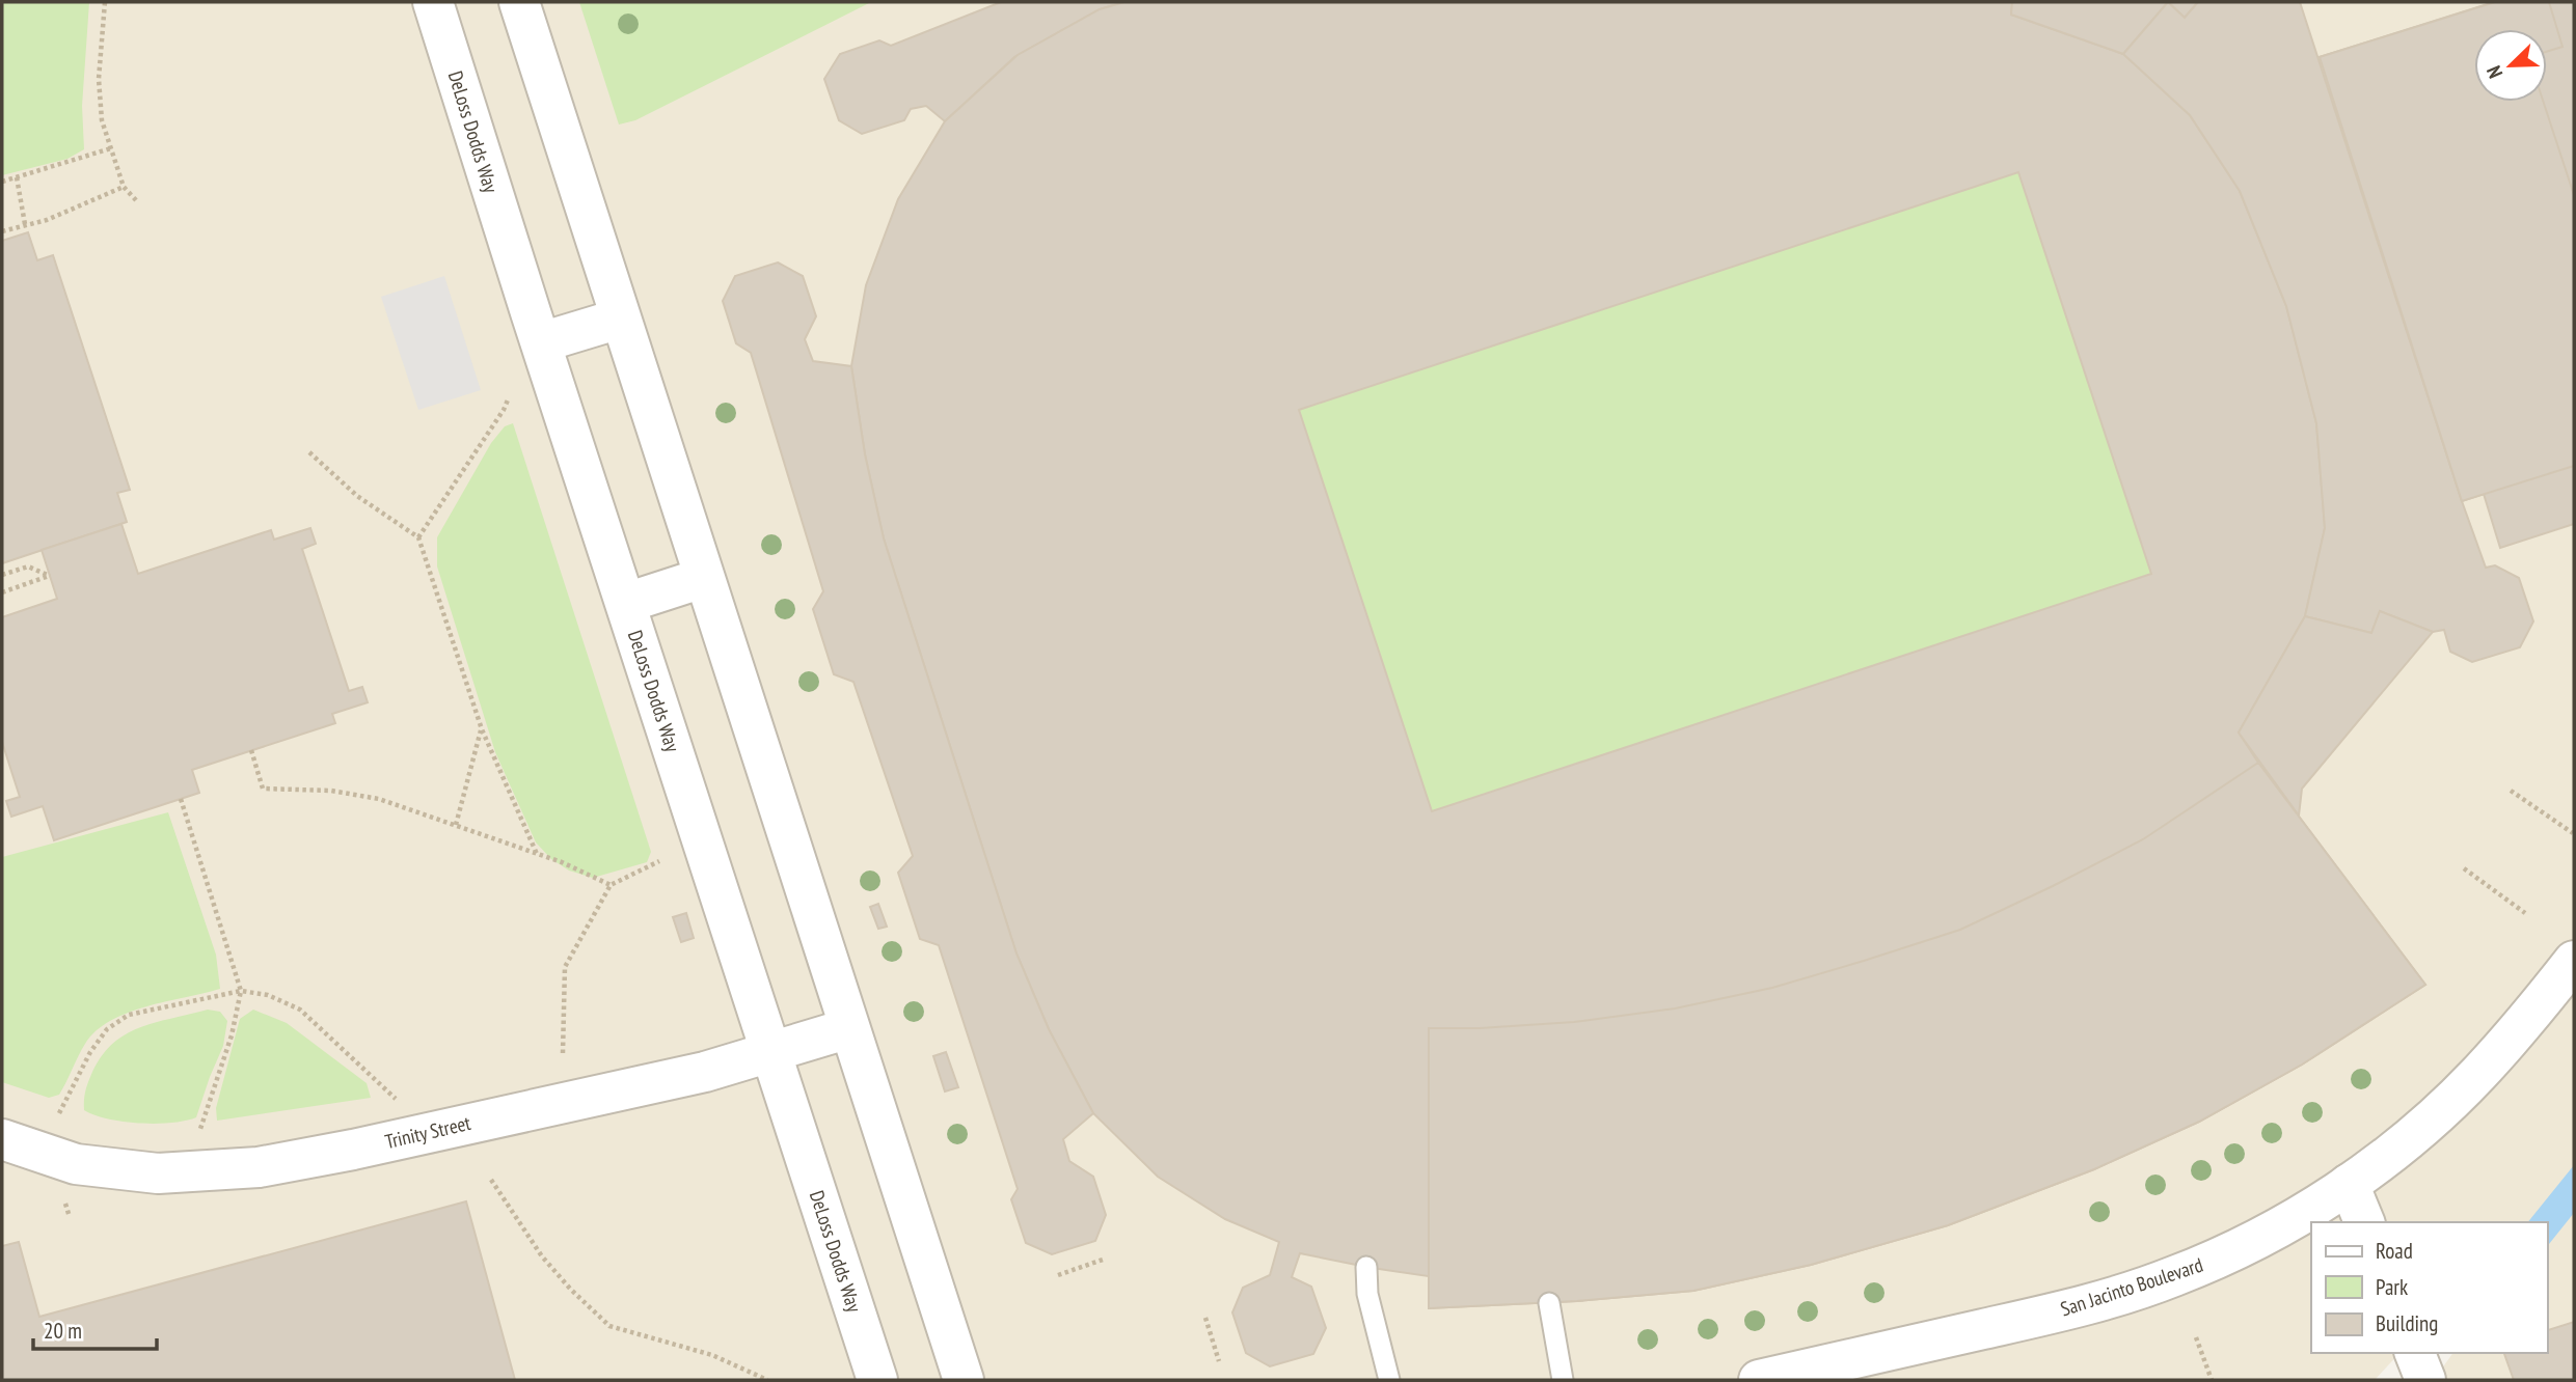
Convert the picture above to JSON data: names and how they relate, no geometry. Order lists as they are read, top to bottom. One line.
{"streets":{"street":["DeLoss Dodds Way","Trinity Street","San Jacinto Boulevard"]},"crossings":[["DeLoss Dodds Way","Trinity Street"]],"legend":["Road","Park","Building"],"scale_bar":"20 m","north":"bottom left"}
